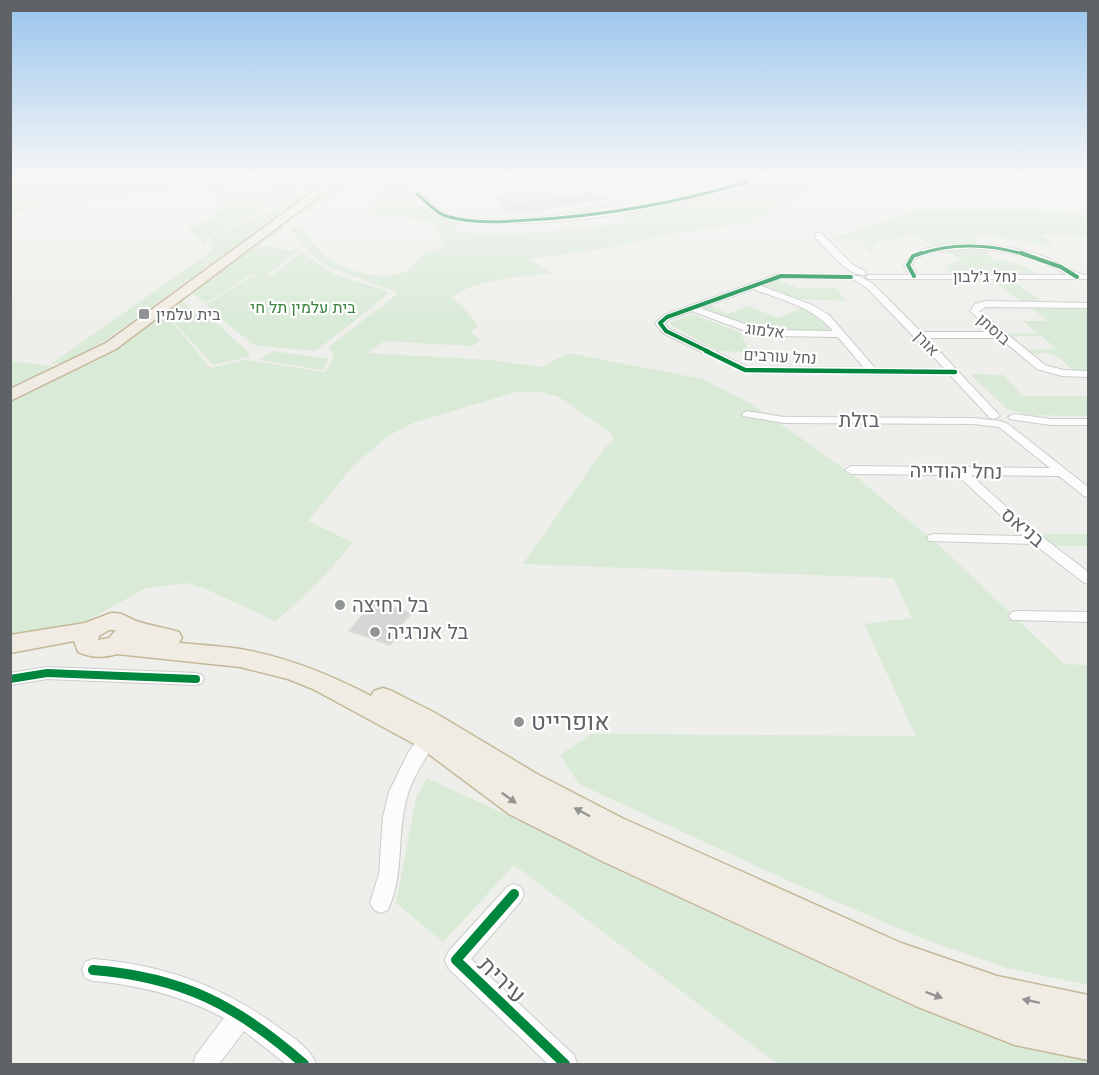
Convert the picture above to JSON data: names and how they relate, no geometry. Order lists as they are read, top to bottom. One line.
{"streets":{"street":["נחל ג'לבון","בוסתן","אלמוג","אורן","נחל עורבים","בזלת","נחל יהודייה","בניאס","עירית"]},"crossings":[["נחל ג'לבון","אורן"],["נחל ג'לבון","נחל עורבים"],["אלמוג","נחל עורבים"],["אורן","נחל עורבים"],["אורן","בזלת"],["אורן","נחל יהודייה"],["נחל יהודייה","בניאס"]],"parks":["בית עלמין תל חי"],"places":{"transit":["בית עלמין"],"other":["בל רחיצה","בל אנרגיה","אופרייט"]}}
